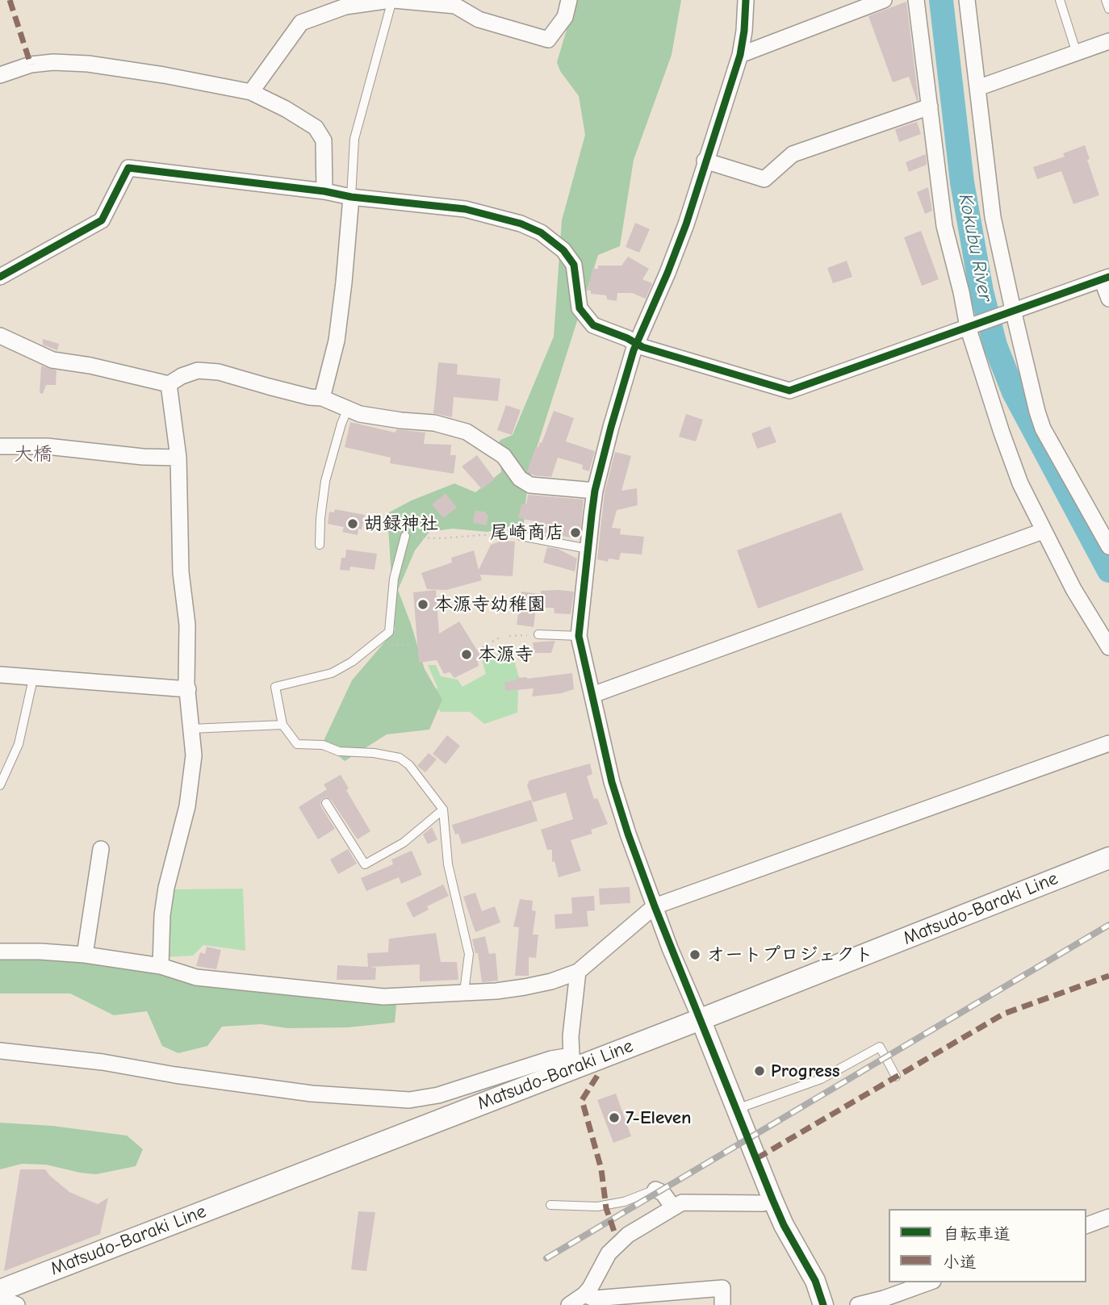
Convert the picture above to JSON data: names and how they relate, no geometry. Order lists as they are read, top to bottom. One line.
{"streets":{"main road":["Matsudo-Baraki Line"]},"districts":["大橋"],"water":["Kokubu River"],"places":["胡録神社","尾崎商店","本源寺幼稚園","本源寺","オートプロジェクト","Progress","7-Eleven"],"legend":["自転車道","小道"]}
